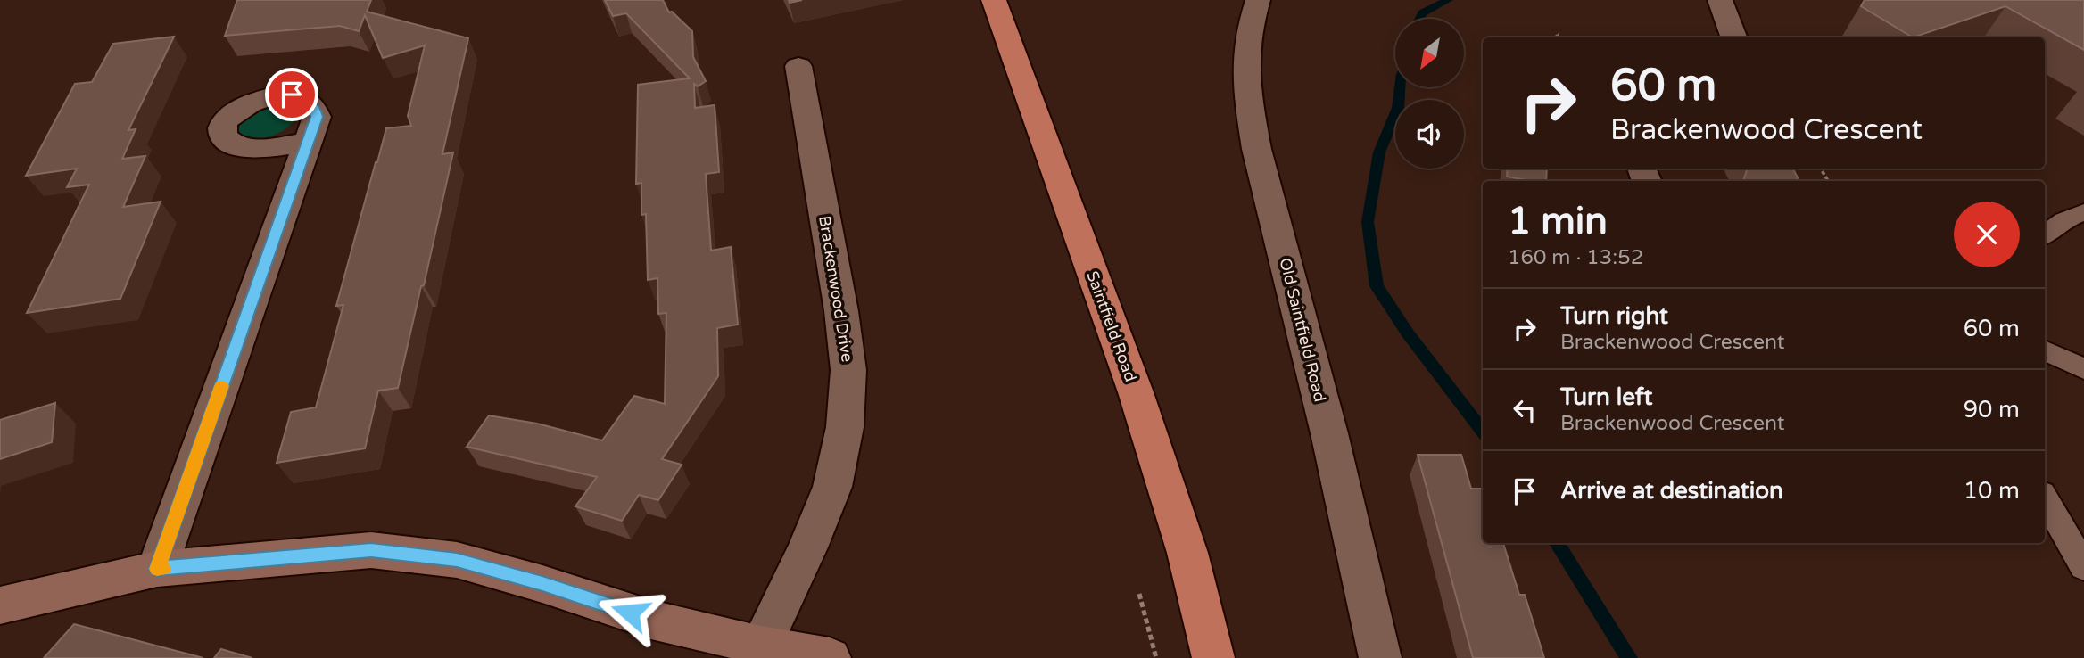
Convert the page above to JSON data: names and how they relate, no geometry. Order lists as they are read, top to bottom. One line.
{"streets":{"highway":["Saintfield Road"],"street":["Brackenwood Drive","Old Saintfield Road"]},"north":"bottom left","page":{"turn":["60 m","Brackenwood Crescent"],"heading":["1 min","160 m · 13:52"],"list":[{"name":"Turn right","note":"Brackenwood Crescent","value":"60 m"},{"name":"Turn left","note":"Brackenwood Crescent","value":"90 m"},{"name":"Arrive at destination","value":"10 m"}]}}
